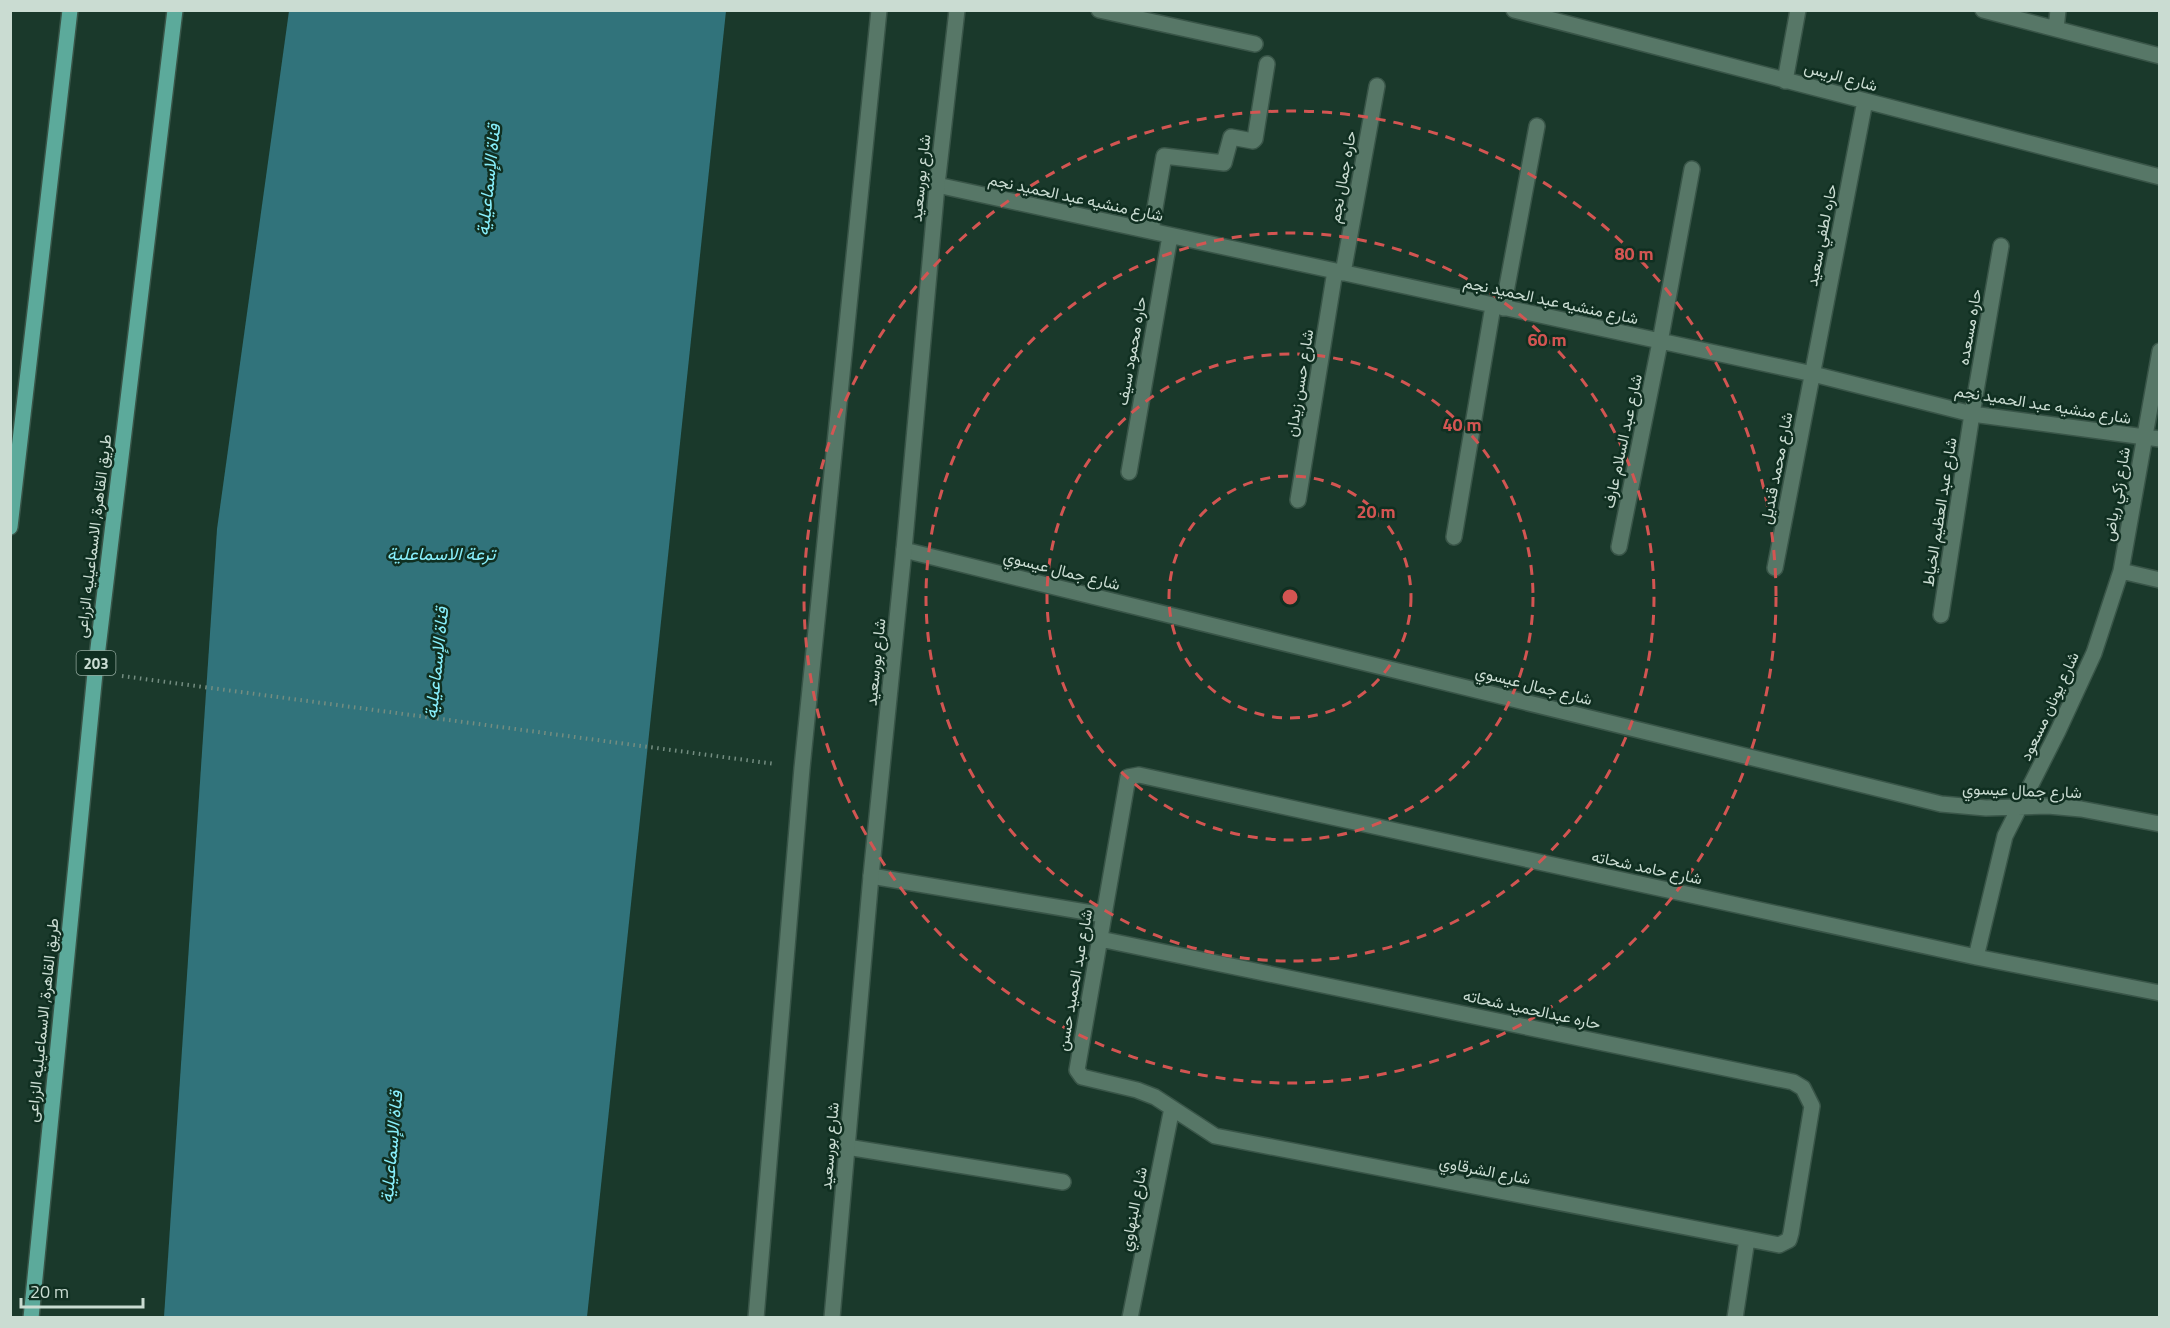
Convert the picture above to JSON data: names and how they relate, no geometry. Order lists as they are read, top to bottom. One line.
{"streets":{"main road":["طريق القاهرة, الاسماعيليه الزراعى","203"],"street":["شارع الريس","حاره جمال نجم","شارع بورسعيد","شارع منشيه عبد الحميد نجم","حاره لطفي سعيد","حاره مسعده","حاره محمود سيف","شارع حسن زيدان","شارع عبد السلام عارف","شارع محمد قنديل","شارع زكي رياض","شارع عبد العظيم الخياط","شارع جمال عيسوي","شارع يونان مسعود","شارع حامد شحاته","شارع عبد الحميد حسن","حاره عبدالحميد شحاته","شارع الشرقاوي","شارع البنهاوي"]},"crossings":[["شارع الريس","حاره لطفي سعيد"],["حاره جمال نجم","شارع منشيه عبد الحميد نجم"],["حاره جمال نجم","شارع حسن زيدان"],["شارع بورسعيد","شارع منشيه عبد الحميد نجم"],["شارع بورسعيد","شارع جمال عيسوي"],["شارع منشيه عبد الحميد نجم","حاره لطفي سعيد"],["شارع منشيه عبد الحميد نجم","حاره مسعده"],["شارع منشيه عبد الحميد نجم","حاره محمود سيف"],["شارع منشيه عبد الحميد نجم","شارع حسن زيدان"],["شارع منشيه عبد الحميد نجم","شارع عبد السلام عارف"],["شارع منشيه عبد الحميد نجم","شارع محمد قنديل"],["شارع منشيه عبد الحميد نجم","شارع زكي رياض"],["شارع منشيه عبد الحميد نجم","شارع عبد العظيم الخياط"],["حاره لطفي سعيد","شارع محمد قنديل"],["حاره مسعده","شارع عبد العظيم الخياط"],["شارع زكي رياض","شارع يونان مسعود"],["شارع جمال عيسوي","شارع يونان مسعود"],["شارع يونان مسعود","شارع حامد شحاته"],["شارع حامد شحاته","شارع عبد الحميد حسن"],["شارع عبد الحميد حسن","حاره عبدالحميد شحاته"],["شارع عبد الحميد حسن","شارع الشرقاوي"],["شارع عبد الحميد حسن","شارع البنهاوي"],["حاره عبدالحميد شحاته","شارع الشرقاوي"]],"water":["قناة الإسماعيلية","ترعة الاسماعلية"],"scale_bar":"20 m","rings":["80 m","60 m","40 m","20 m"]}
